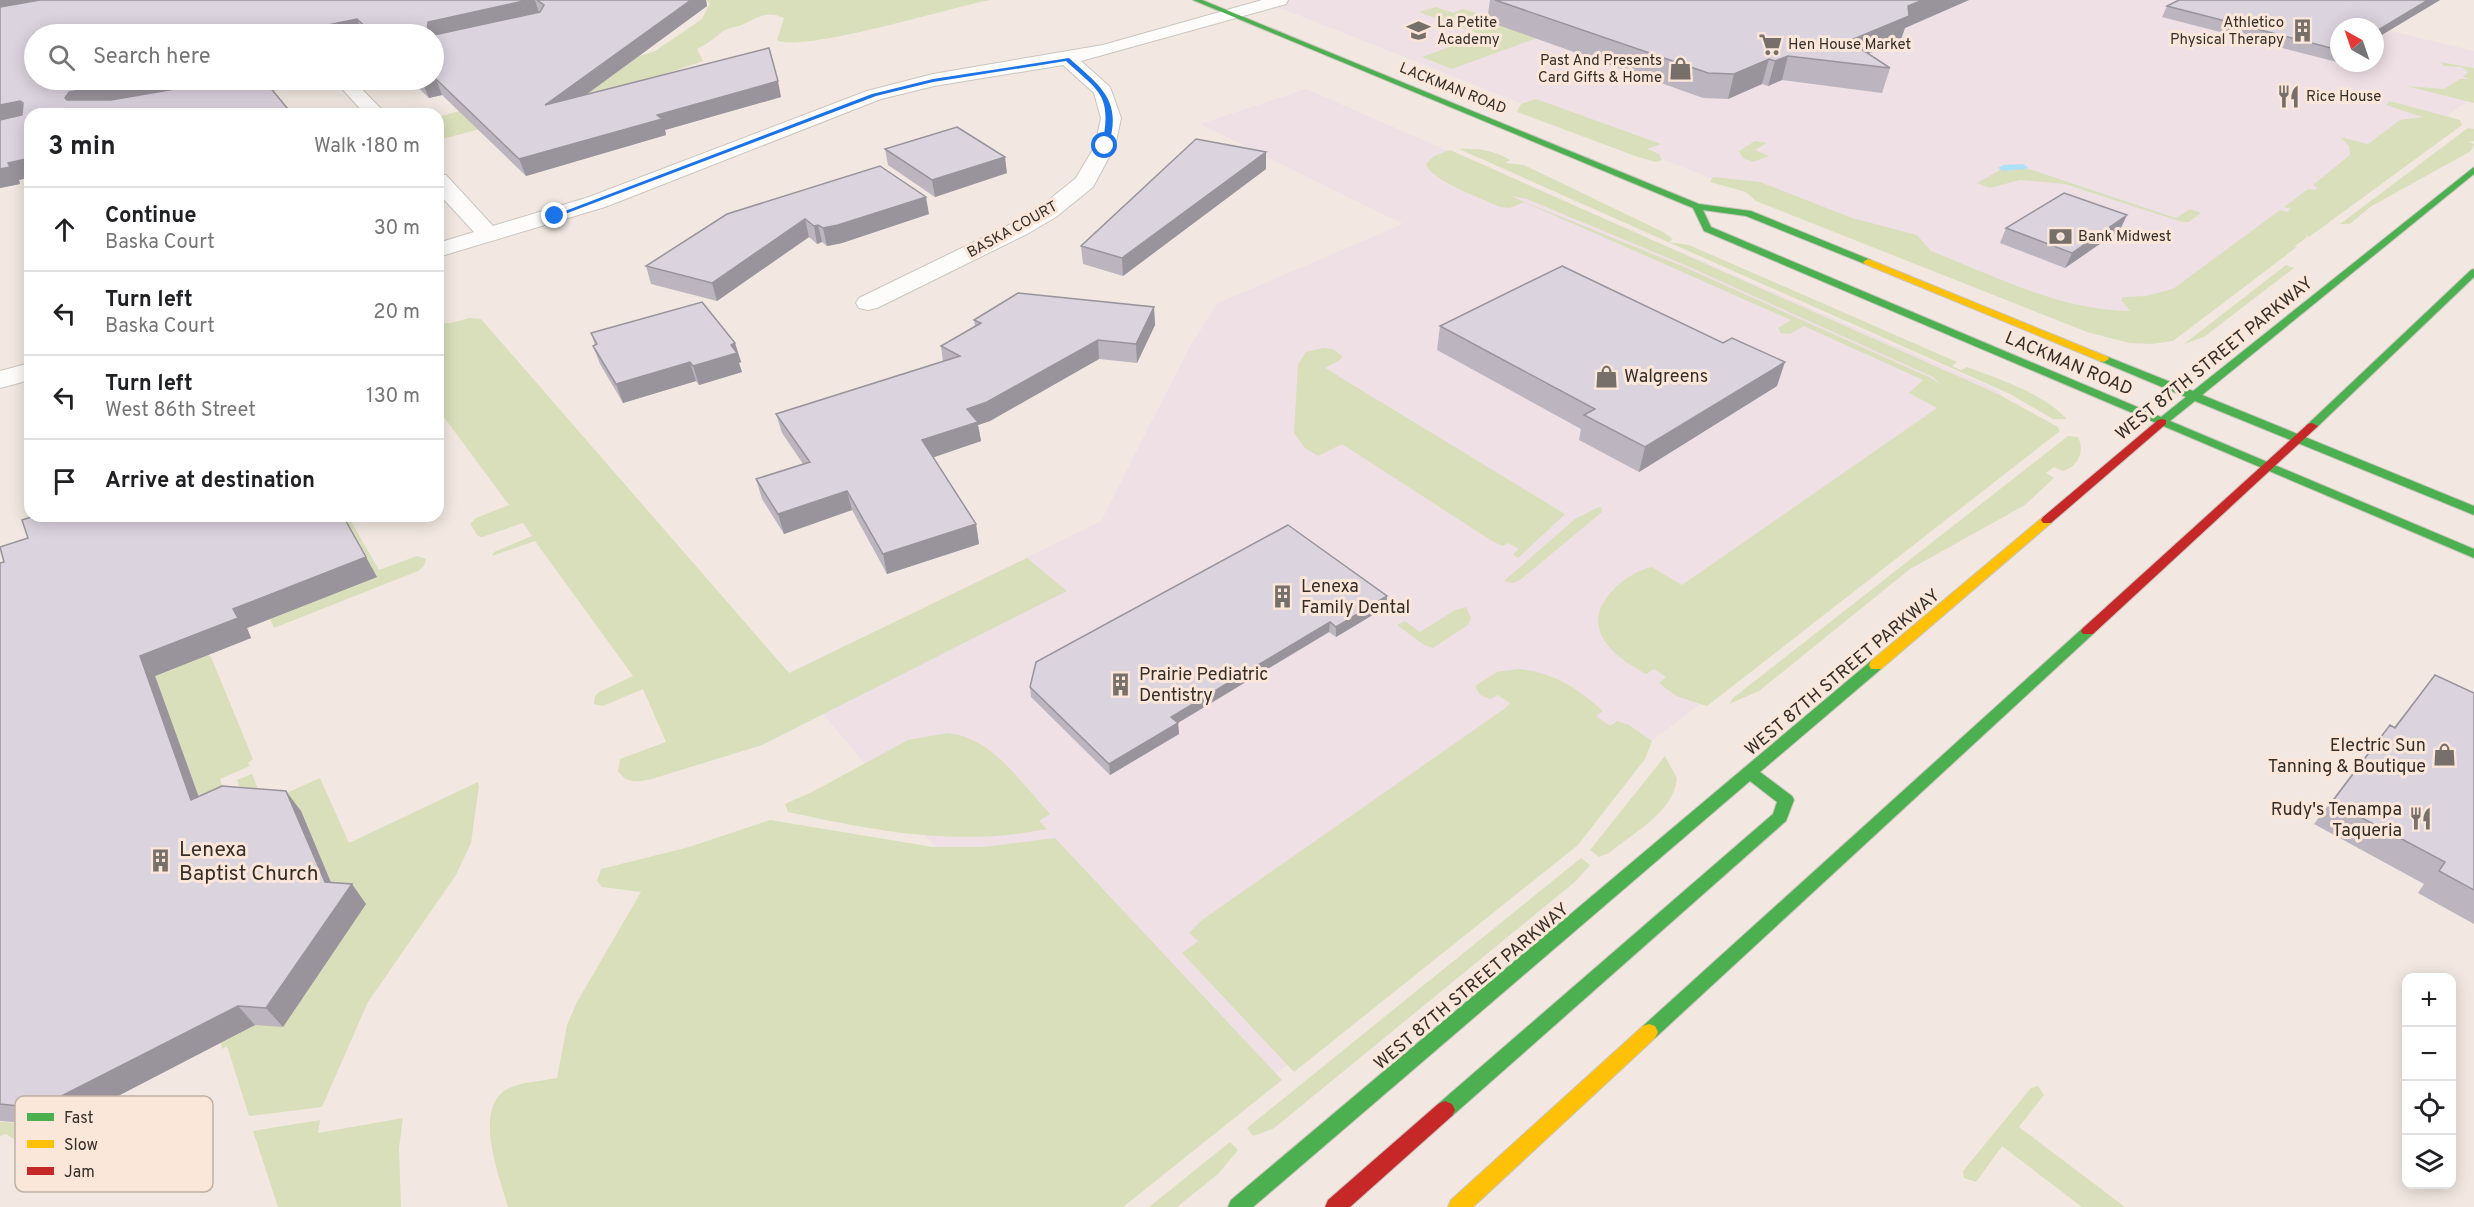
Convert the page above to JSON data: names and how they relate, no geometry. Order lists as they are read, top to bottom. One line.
{"streets":{"main road":["LACKMAN ROAD","WEST 87TH STREET PARKWAY"],"street":["BASKA COURT"]},"crossings":[["LACKMAN ROAD","WEST 87TH STREET PARKWAY"]],"places":{"school or university":["La Petite Academy"],"building":["Athletico Physical Therapy","Lenexa Family Dental","Prairie Pediatric Dentistry","Lenexa Baptist Church"],"supermarket":["Hen House Market"],"shop":["Past And Presents Card Gifts & Home","Walgreens","Electric Sun Tanning & Boutique"],"restaurant":["Rice House","Rudy's Tenampa Taqueria"],"bank":["Bank Midwest"]},"legend":["Fast","Slow","Jam"],"north":"top left","page":{"search":"Search here","heading":["3 min","Walk · 180 m"],"list":[["Continue","Baska Court","30 m"],["Turn left","Baska Court","20 m"],["Turn left","West 86th Street","130 m"],"Arrive at destination"],"map_buttons":["+","−"]}}
